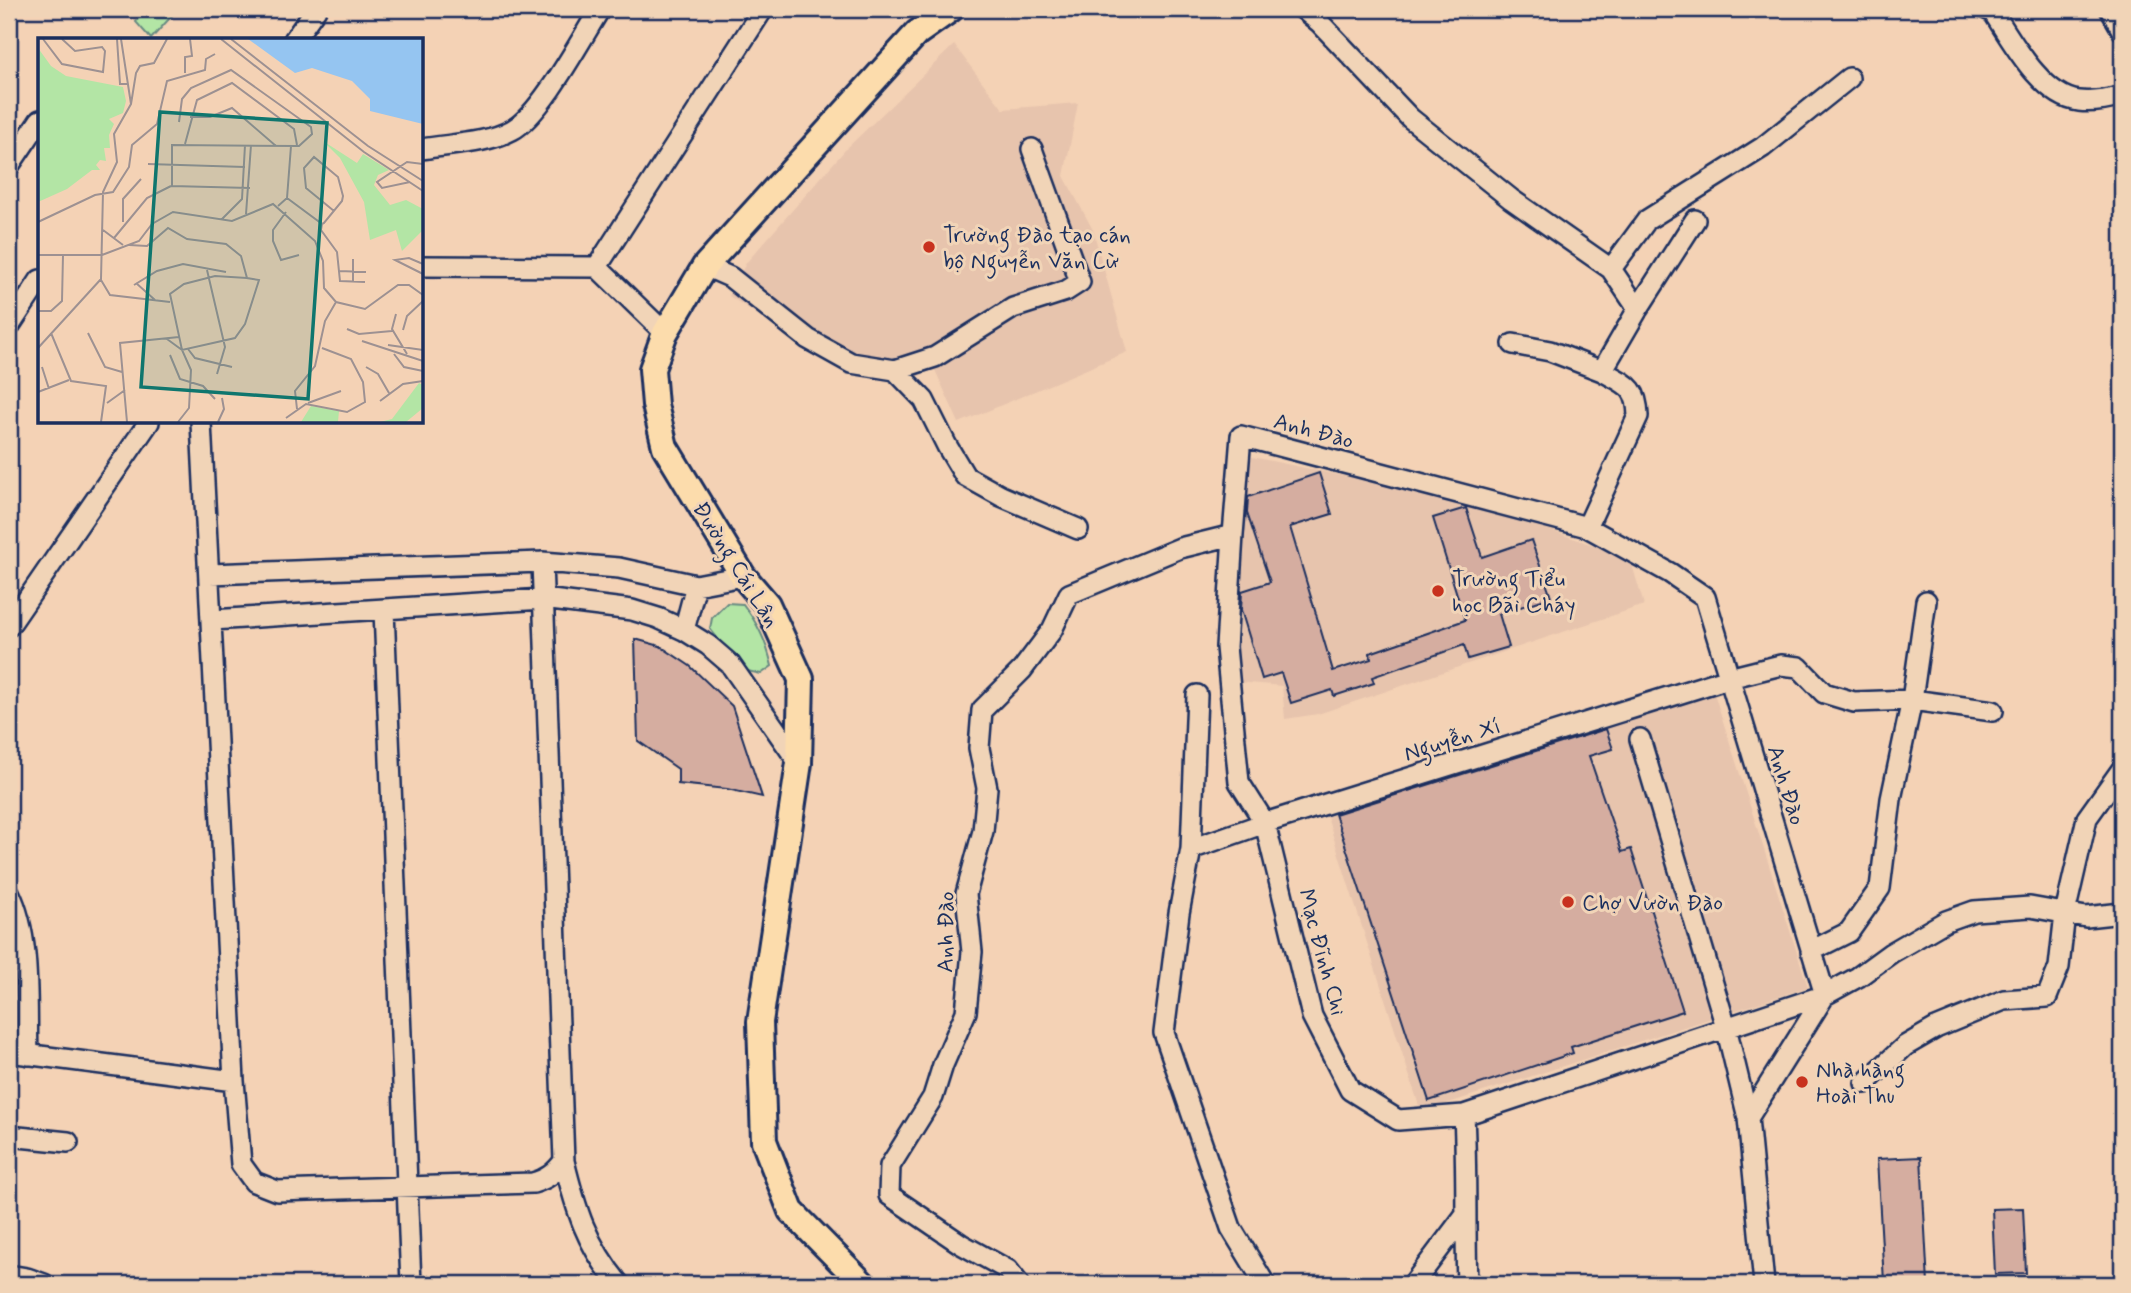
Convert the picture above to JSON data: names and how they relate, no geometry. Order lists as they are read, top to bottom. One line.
{"streets":{"main road":["Đường Cái Lân"],"street":["Anh Đào","Nguyễn Xí","Mạc Đĩnh Chi"]},"crossings":[["Anh Đào","Nguyễn Xí"],["Anh Đào","Mạc Đĩnh Chi"],["Nguyễn Xí","Mạc Đĩnh Chi"]],"places":["Trường Đào tạo cán bộ Nguyễn Văn Cừ","Trường Tiểu học Bãi Cháy","Chợ Vườn Đào","Nhà hàng Hoài Thu"]}
